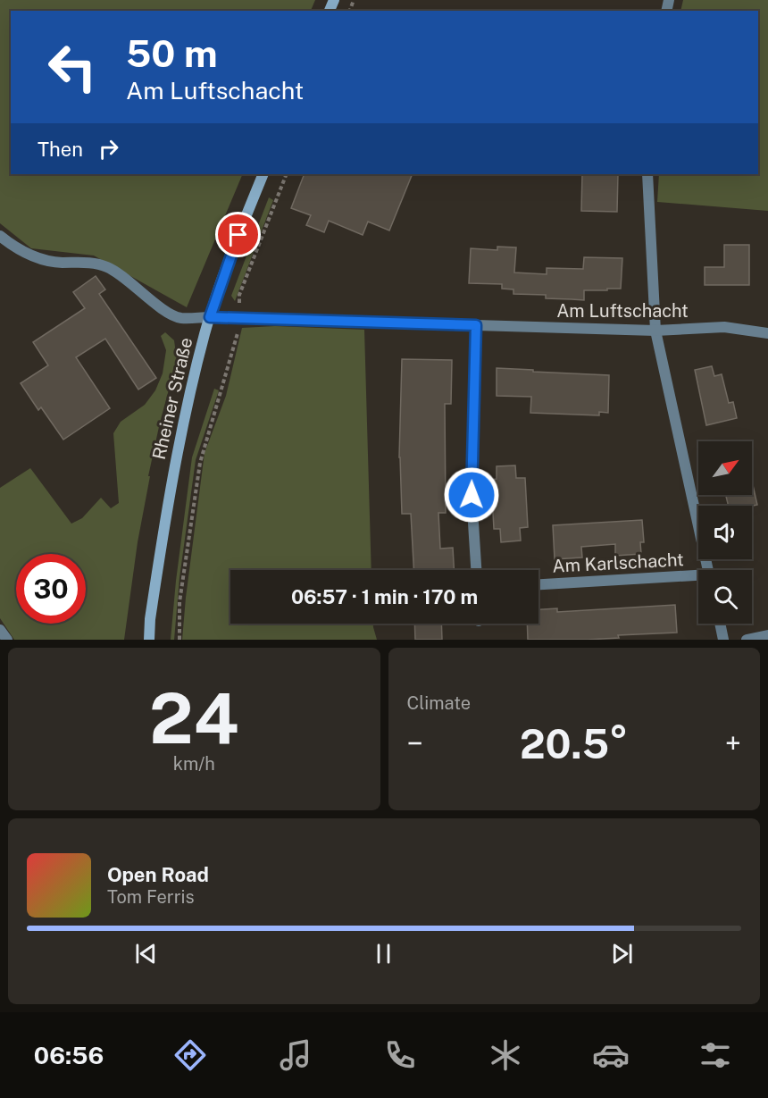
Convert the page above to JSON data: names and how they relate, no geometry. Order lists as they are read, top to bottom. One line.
{"streets":{"main road":["Rheiner Straße"],"street":["Am Luftschacht","Am Karlschacht"]},"crossings":[["Am Luftschacht","Rheiner Straße"],["Am Luftschacht","Am Karlschacht"]],"north":"top right","page":{"turn":["50 m","Am Luftschacht"],"then":"Then","limit":"30","trip":"06:57 · 1 min · 170 m","tile":[["24","km/h"],"Climate"],"heat":["−","20.5°","+"],"song":["Open Road","Tom Ferris"],"tabs":"06:56"}}
